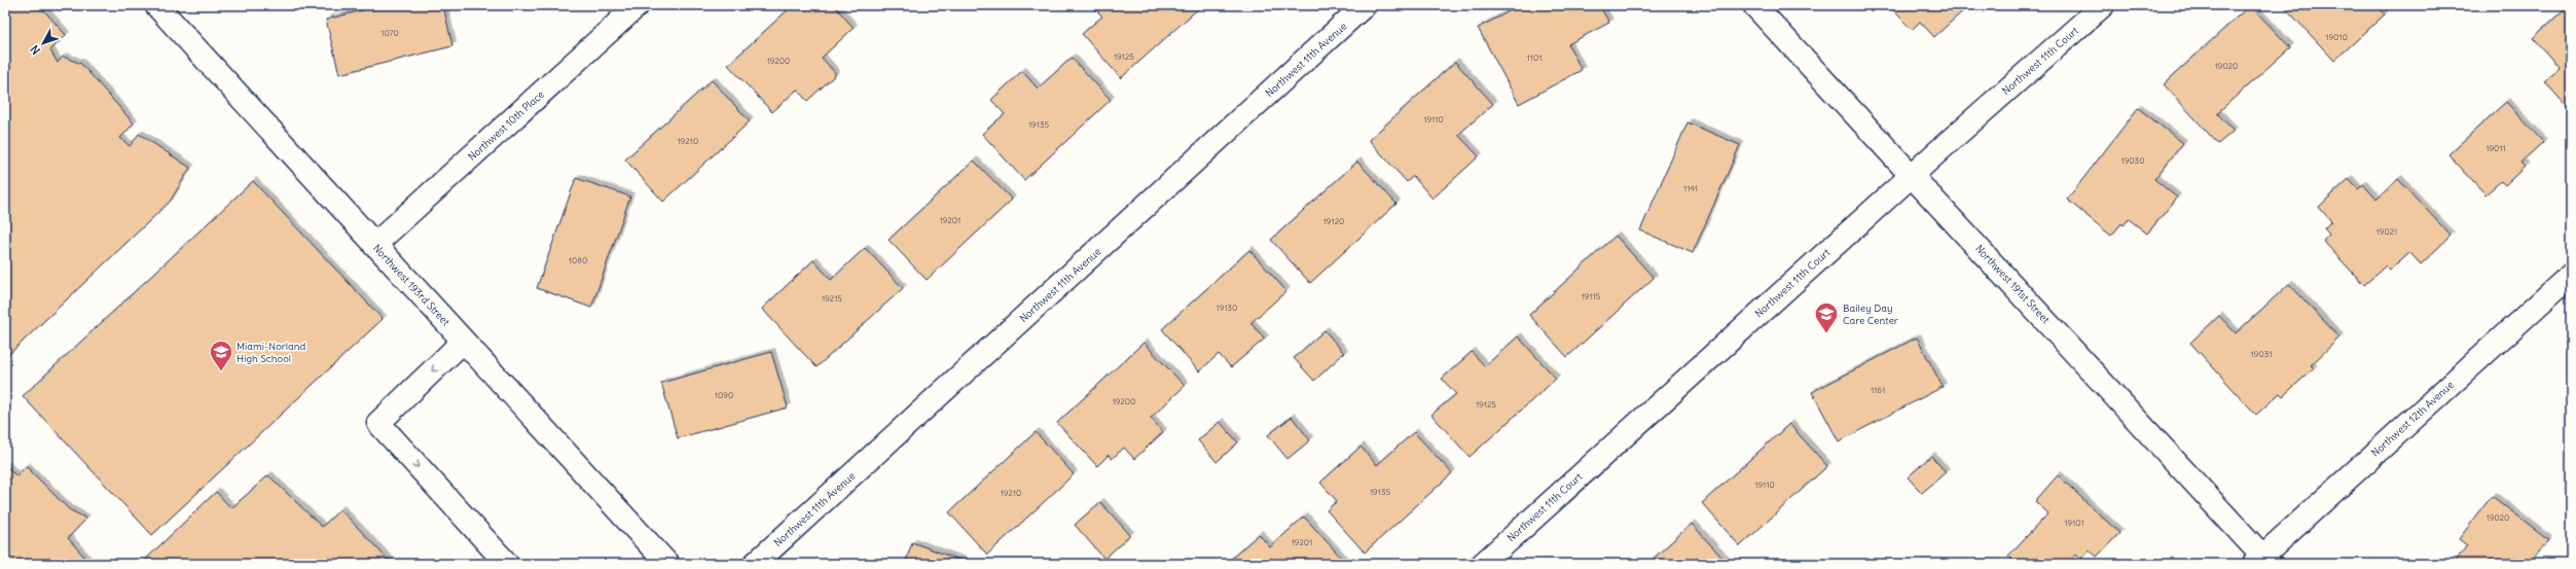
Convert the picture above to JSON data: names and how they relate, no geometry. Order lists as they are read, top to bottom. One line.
{"streets":{"street":["Northwest 11th Avenue","Northwest 11th Court","Northwest 10th Place","Northwest 191st Street","Northwest 193rd Street","Northwest 12th Avenue"]},"crossings":[["Northwest 11th Court","Northwest 191st Street"],["Northwest 10th Place","Northwest 193rd Street"],["Northwest 191st Street","Northwest 12th Avenue"]],"places":{"school or university":["Bailey Day Care Center","Miami-Norland High School"]},"house_numbers":["1070","19010","19125","1101","19200","19020","19110","19135","19210","19011","19030","1141","19201","19120","19021","1080","19115","19215","19130","19031","1161","1090","19200","19125","19110","19135","19210","19020","19101","19201"],"north":"bottom left"}
